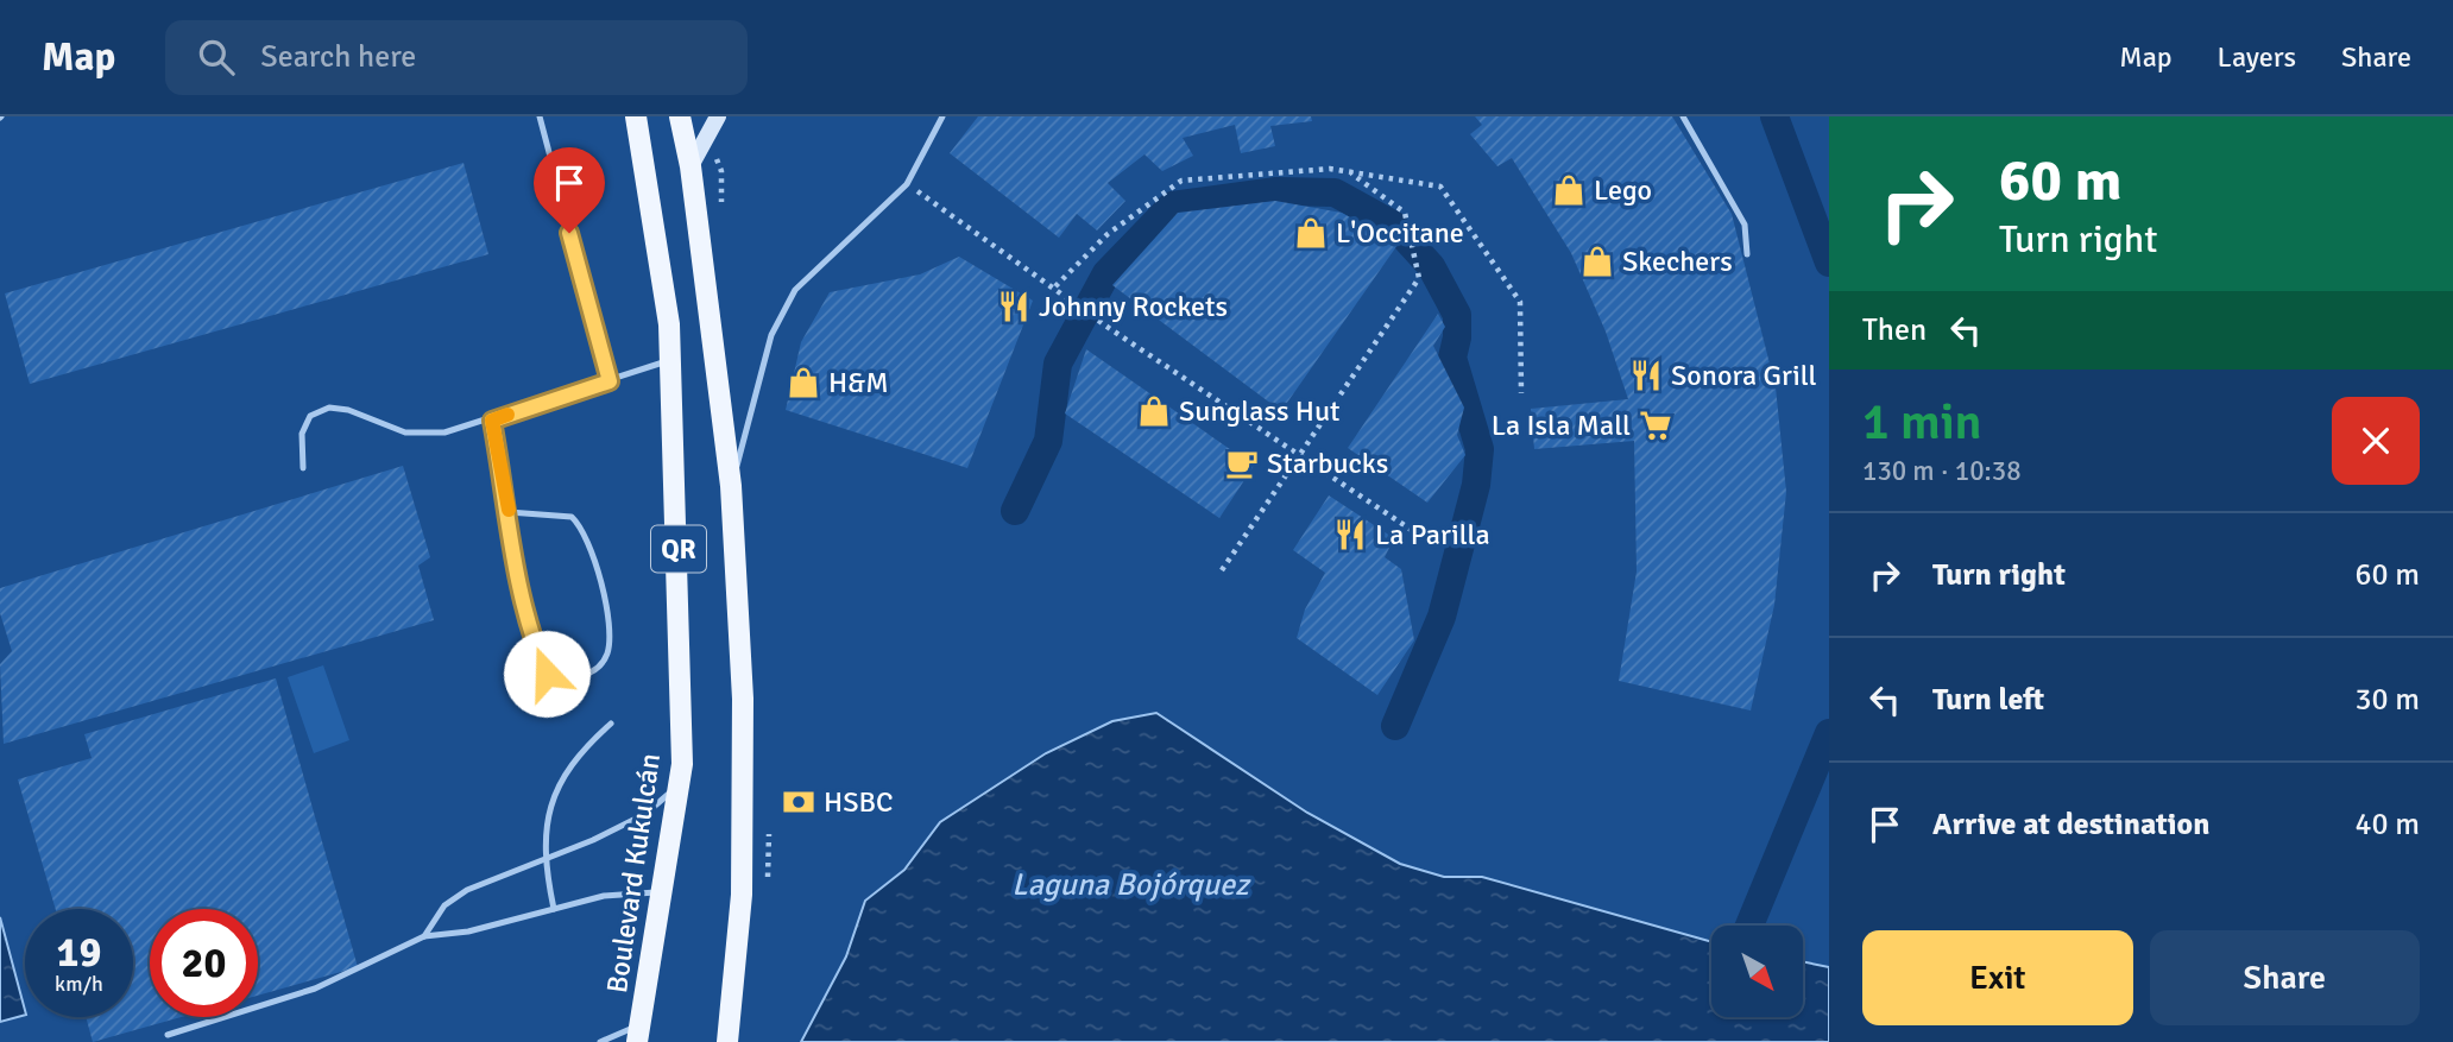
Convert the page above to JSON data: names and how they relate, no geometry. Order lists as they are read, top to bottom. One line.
{"streets":{"main road":["QR","Boulevard Kukulcán"]},"water":["Laguna Bojórquez"],"places":{"shop":["Lego","L'Occitane","Skechers","H&M","Sunglass Hut"],"restaurant":["Johnny Rockets","Sonora Grill","La Parilla"],"supermarket":["La Isla Mall"],"cafe":["Starbucks"],"bank":["HSBC"]},"north":"bottom right","page":{"header":"Map","search":"Search here","nav":["Map","Layers","Share"],"turn":["60 m","Turn right"],"then":"Then","heading":["1 min","130 m · 10:38"],"list":[{"name":"Turn right","value":"60 m"},{"name":"Turn left","value":"30 m"},{"name":"Arrive at destination","value":"40 m"}],"speed":"19 km/h","limit":"20","buttons":["Exit","Share"]}}
